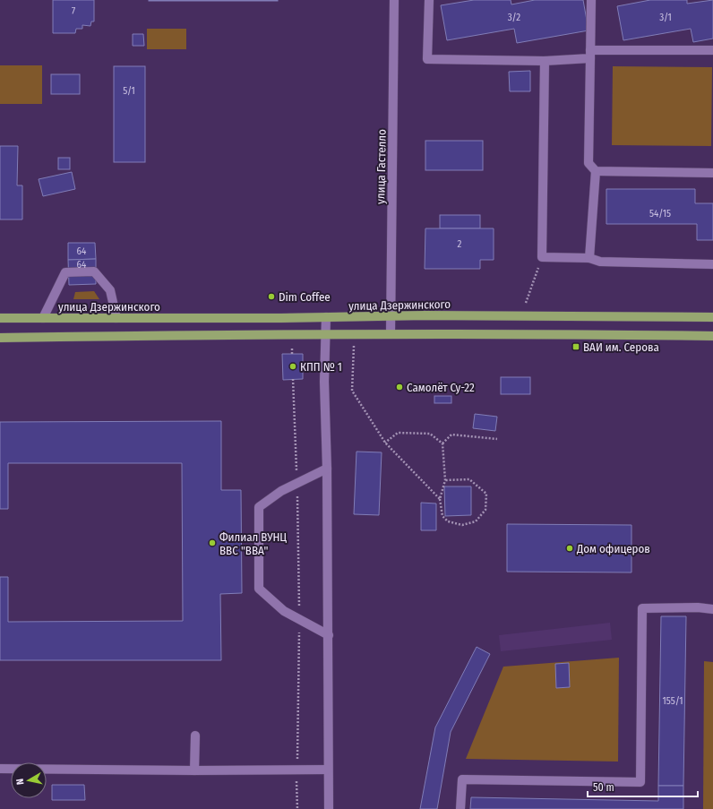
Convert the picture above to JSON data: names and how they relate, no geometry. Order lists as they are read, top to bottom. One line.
{"streets":{"main road":["улица Дзержинского"],"street":["улица Гастелло"]},"crossings":[["улица Гастелло","улица Дзержинского"]],"places":{"other":["Dim Coffee","КПП № 1","Самолёт Су-22","Филиал ВУНЦ ВВС \"ВВА\"","Дом офицеров"],"transit":["ВАИ им. Серова"]},"house_numbers":["7","3/2","3/1","5/1","54/15","2","64","64","155/1"],"scale_bar":"50 m","north":"left"}
